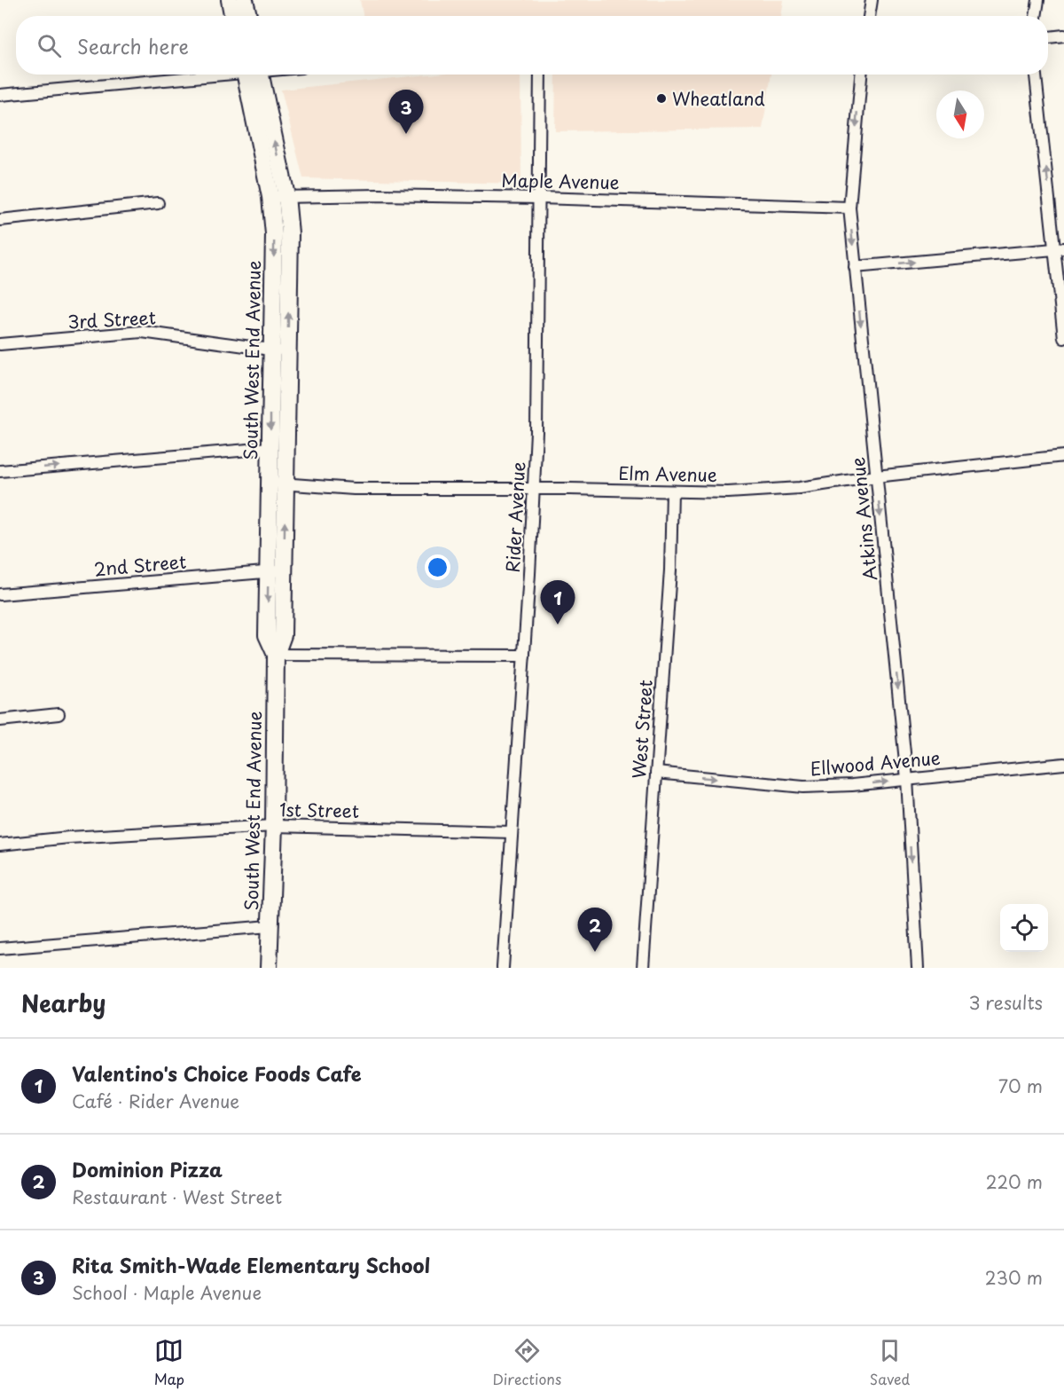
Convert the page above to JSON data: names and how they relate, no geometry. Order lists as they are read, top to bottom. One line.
{"streets":{"main road":["South West End Avenue"],"street":["Maple Avenue","3rd Street","Elm Avenue","Rider Avenue","Atkins Avenue","2nd Street","West Street","Ellwood Avenue","1st Street"]},"crossings":[["Maple Avenue","South West End Avenue"],["Maple Avenue","Rider Avenue"],["Maple Avenue","Atkins Avenue"],["3rd Street","South West End Avenue"],["South West End Avenue","Elm Avenue"],["South West End Avenue","2nd Street"],["South West End Avenue","1st Street"],["Elm Avenue","Rider Avenue"],["Elm Avenue","Atkins Avenue"],["Elm Avenue","West Street"],["Rider Avenue","1st Street"],["Atkins Avenue","Ellwood Avenue"],["West Street","Ellwood Avenue"]],"one_way":["Atkins Avenue","Ellwood Avenue"],"places":["Wheatland"],"north":"bottom","page":{"search":"Search here","pins":["3","1","2"],"heading":["Nearby","3 results"],"list":[{"mark":"1","name":"Valentino's Choice Foods Cafe","note":"Café · Rider Avenue","value":"70 m"},{"mark":"2","name":"Dominion Pizza","note":"Restaurant · West Street","value":"220 m"},{"mark":"3","name":"Rita Smith-Wade Elementary School","note":"School · Maple Avenue","value":"230 m"}],"nav":["Map","Directions","Saved"]}}
